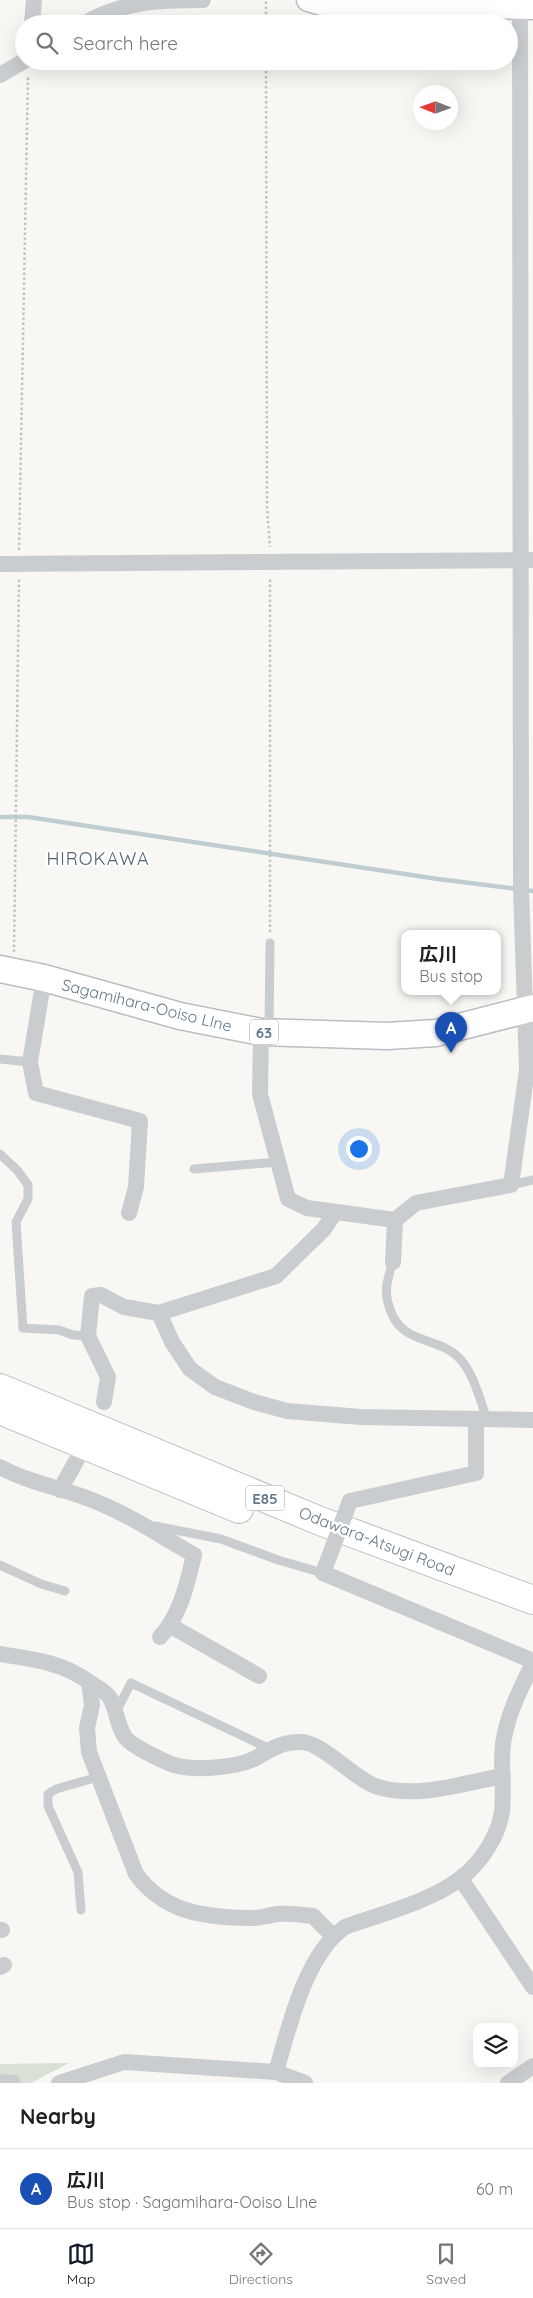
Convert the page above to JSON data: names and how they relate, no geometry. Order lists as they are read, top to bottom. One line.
{"streets":{"highway":["E85","Odawara-Atsugi Road"],"main road":["Sagamihara-Ooiso LIne","63"]},"districts":["HIROKAWA"],"north":"left","page":{"search":"Search here","popup":["広川","Bus stop"],"pins":"A","heading":"Nearby","list":[{"mark":"A","name":"広川","note":"Bus stop · Sagamihara-Ooiso LIne","value":"60 m"}],"nav":["Map","Directions","Saved"]}}
